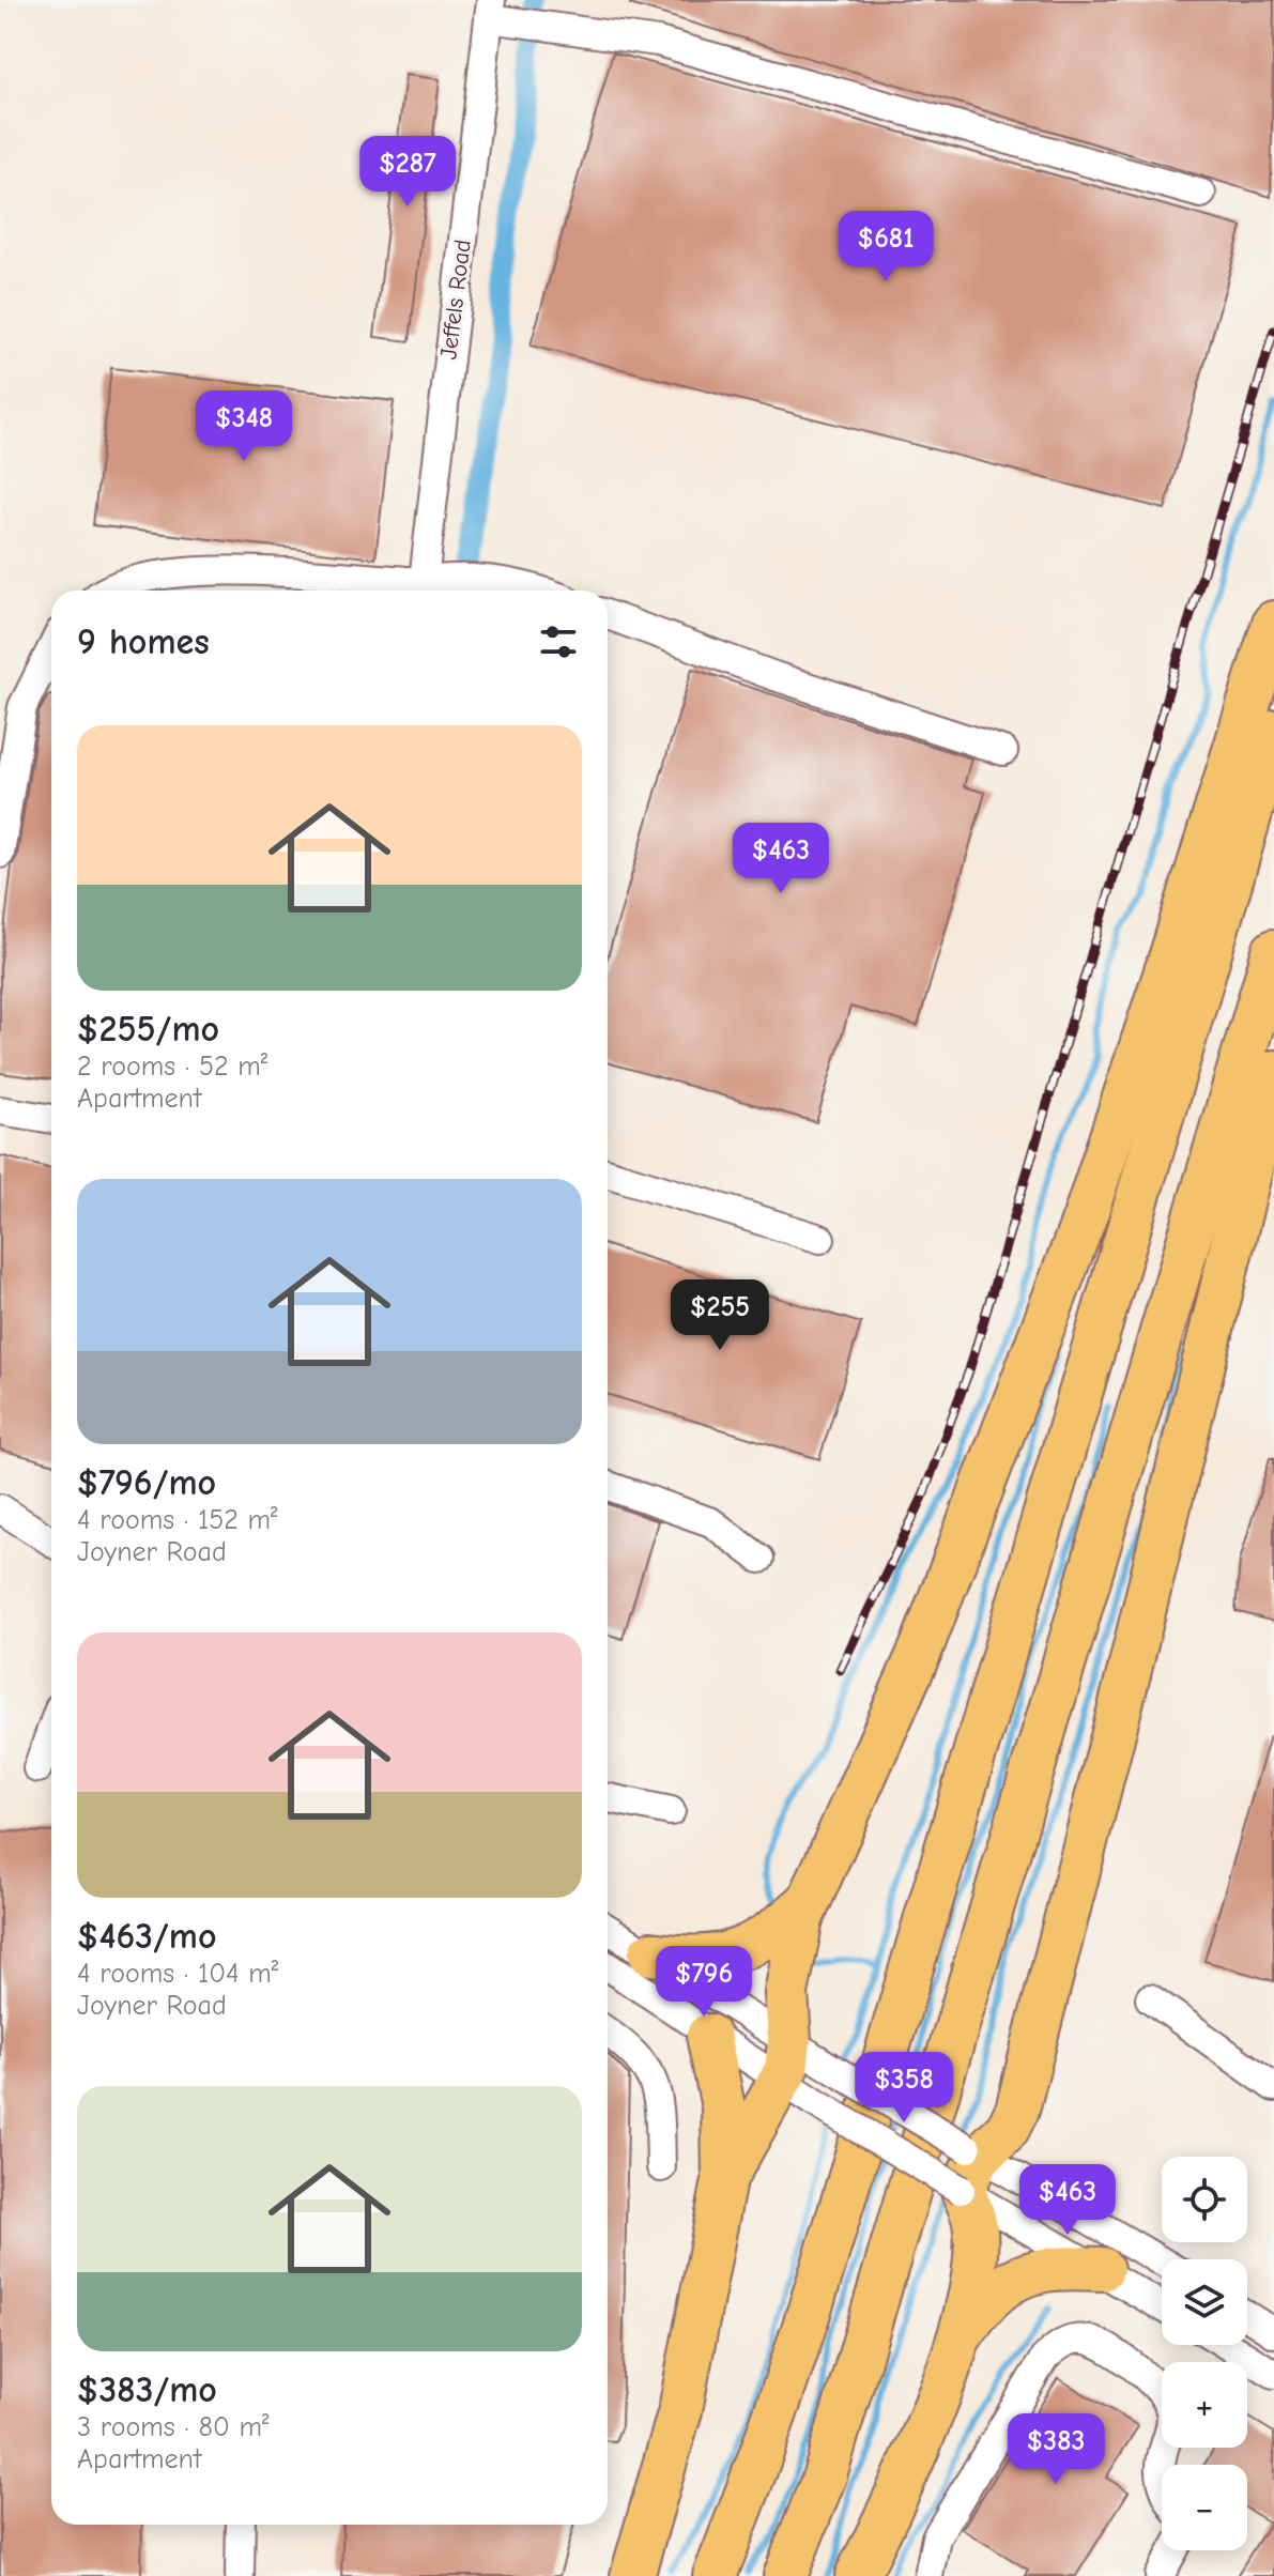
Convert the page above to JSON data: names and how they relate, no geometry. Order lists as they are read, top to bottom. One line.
{"streets":{"street":["Jeffels Road"]},"page":{"price":["$287","$681","$348","$463","$255","$796","$358","$463","$383"],"heading":"9 homes","list":[{"name":"$255/mo","note":"2 rooms · 52 m² · Apartment"},{"name":"$796/mo","note":"4 rooms · 152 m² · Joyner Road"},{"name":"$463/mo","note":"4 rooms · 104 m² · Joyner Road"},{"name":"$383/mo","note":"3 rooms · 80 m² · Apartment"}],"map_buttons":["+","−"]}}
